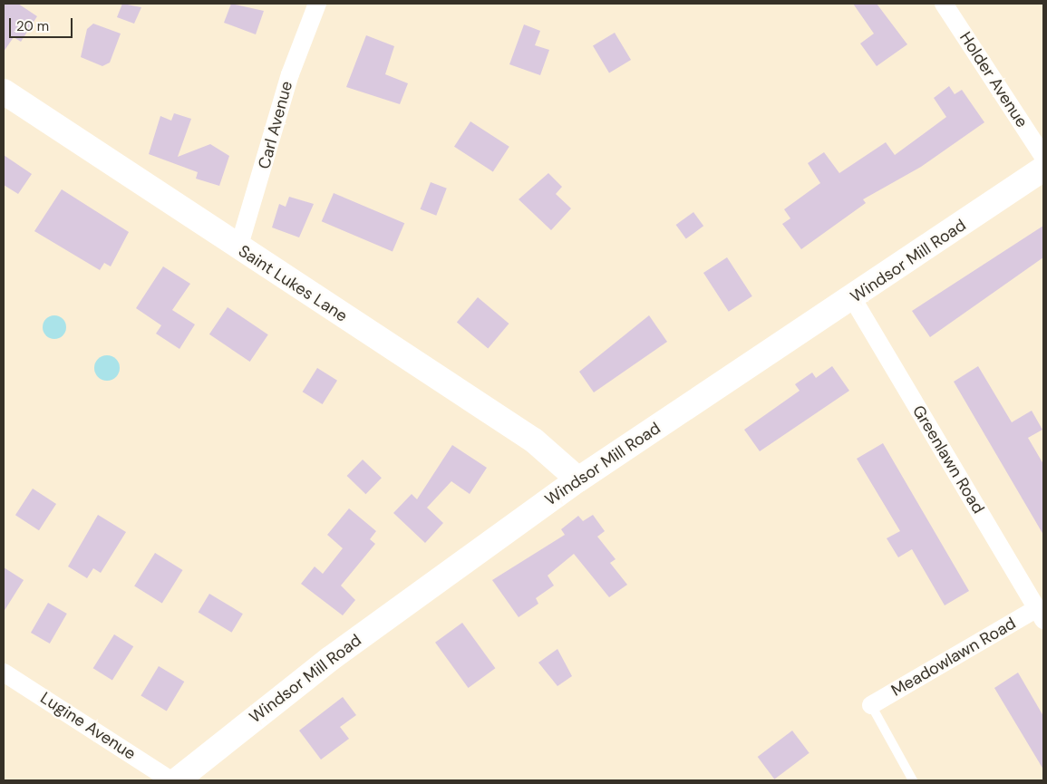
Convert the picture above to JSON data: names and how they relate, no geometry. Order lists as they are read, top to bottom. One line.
{"streets":{"main road":["Windsor Mill Road","Saint Lukes Lane"],"street":["Holder Avenue","Carl Avenue","Greenlawn Road","Meadowlawn Road","Lugine Avenue"]},"crossings":[["Carl Avenue","Saint Lukes Lane"],["Windsor Mill Road","Saint Lukes Lane"],["Windsor Mill Road","Greenlawn Road"],["Greenlawn Road","Meadowlawn Road"]],"scale_bar":"20 m"}
